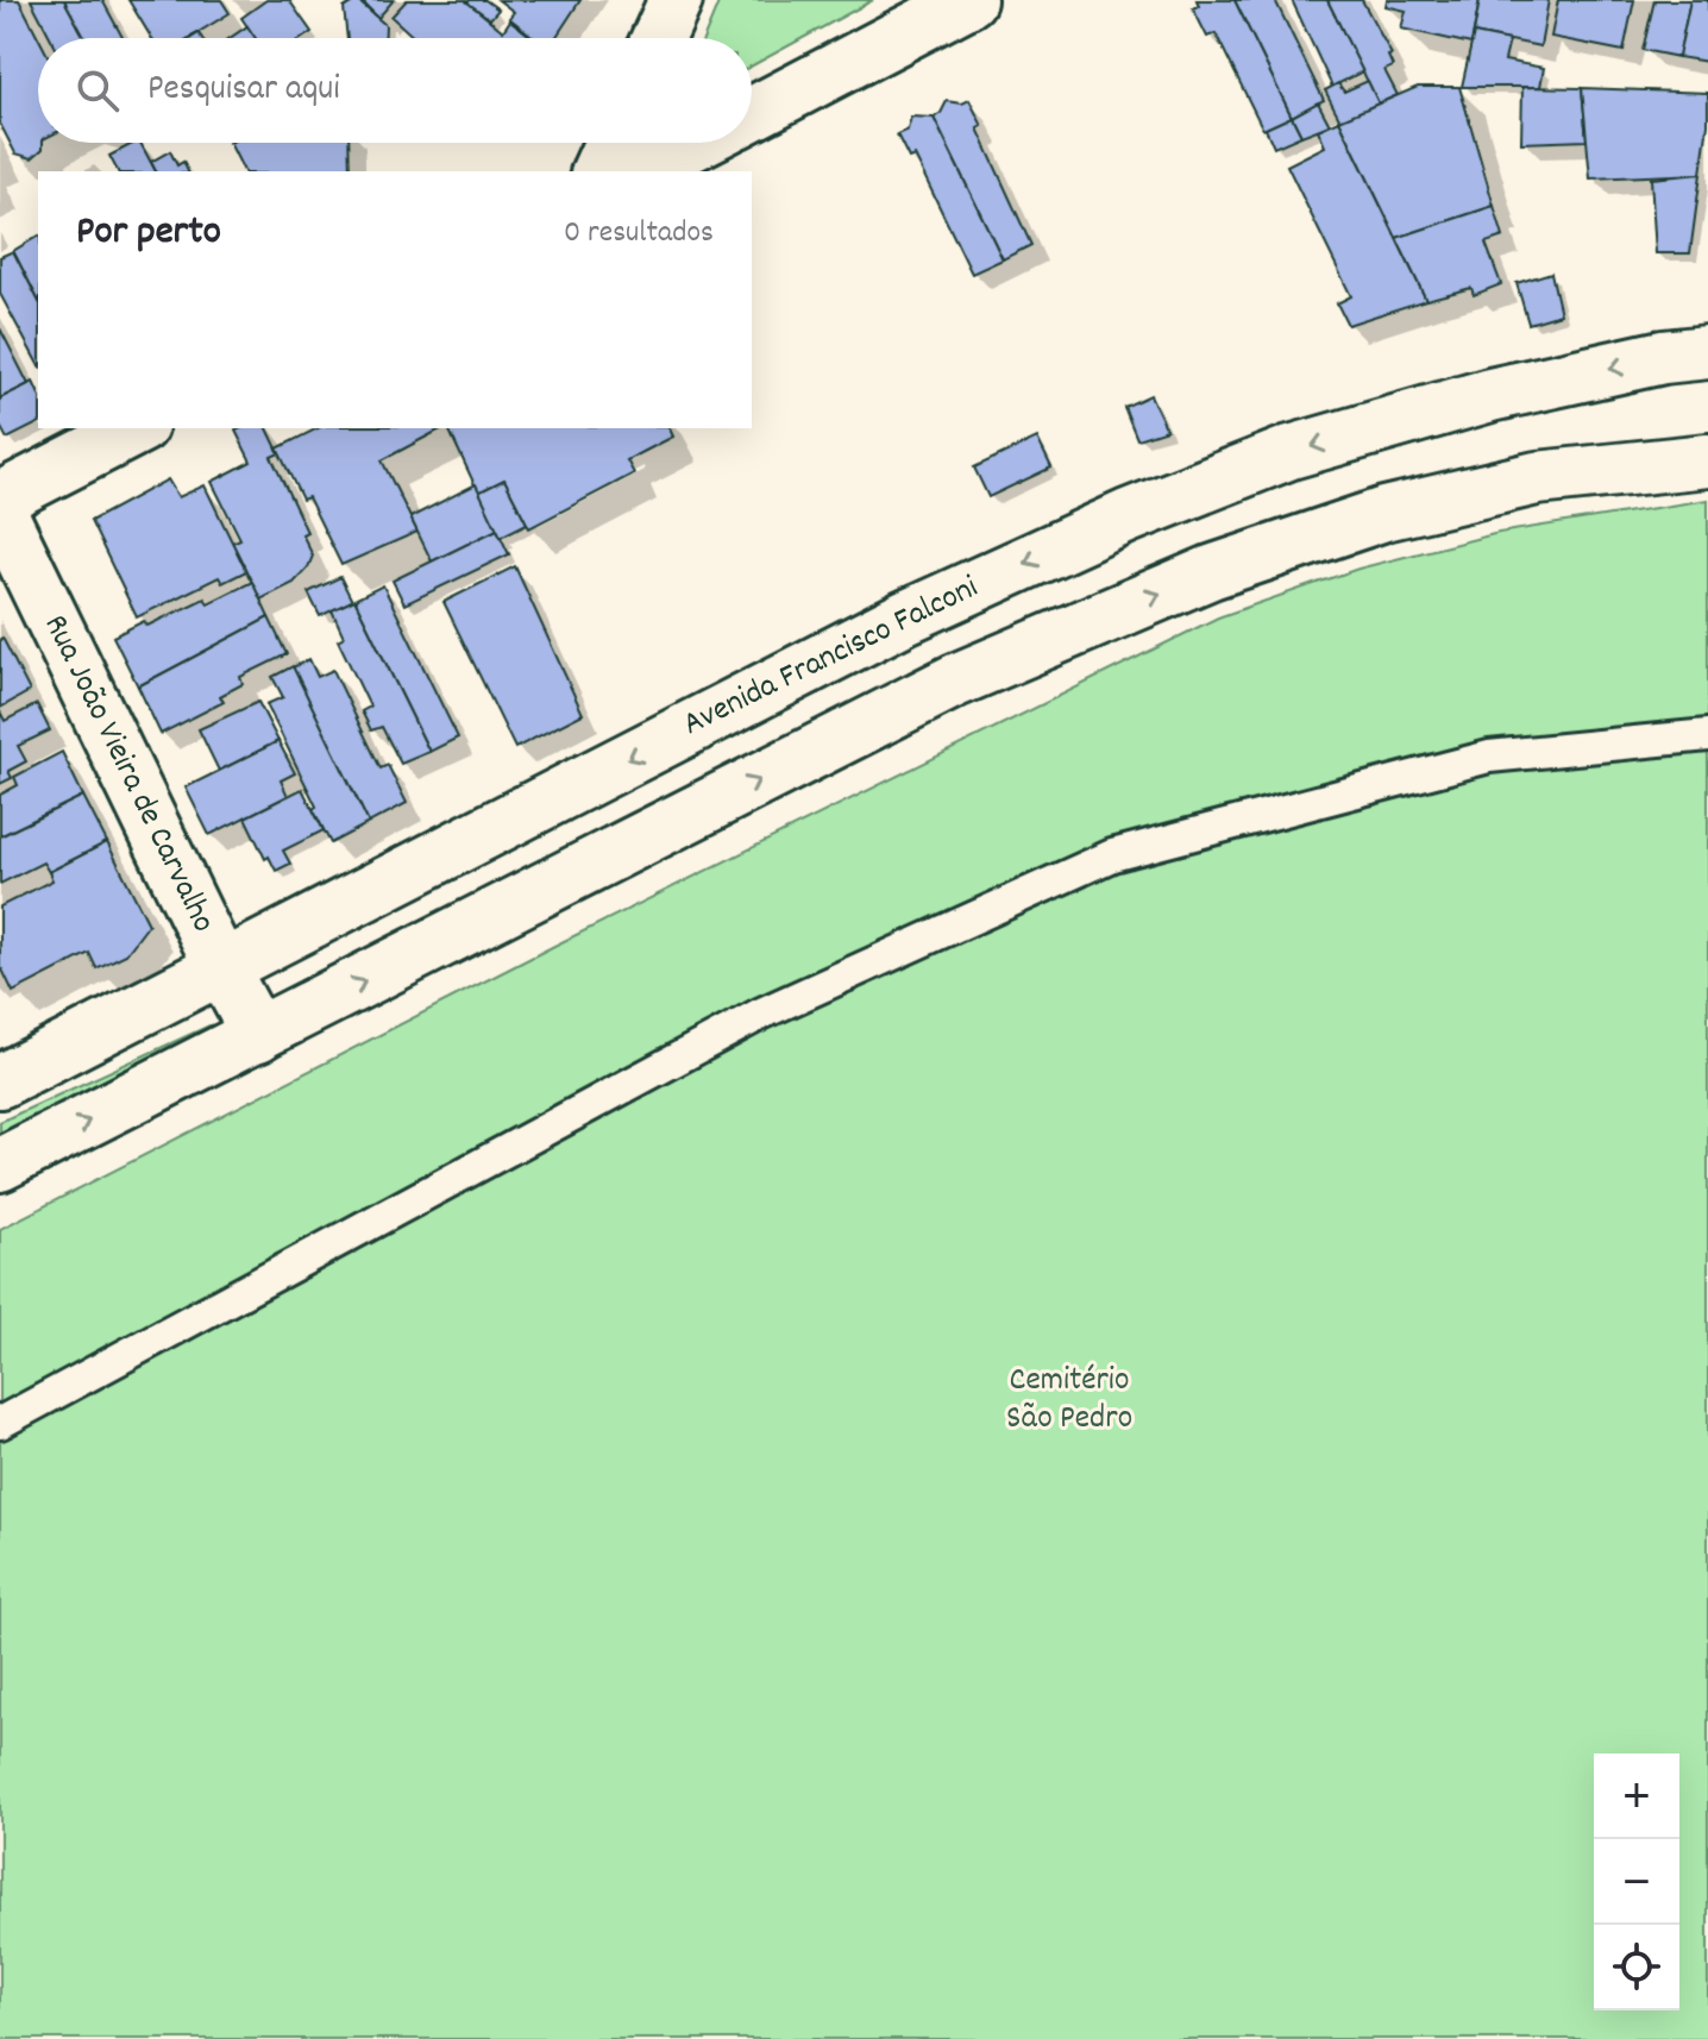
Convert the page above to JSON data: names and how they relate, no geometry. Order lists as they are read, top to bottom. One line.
{"streets":{"main road":["Avenida Francisco Falconi","Rua João Vieira de Carvalho"]},"crossings":[["Avenida Francisco Falconi","Rua João Vieira de Carvalho"]],"parks":["Cemitério São Pedro"],"page":{"search":"Pesquisar aqui","heading":["Por perto","0 resultados"],"map_buttons":["+","−"]}}
